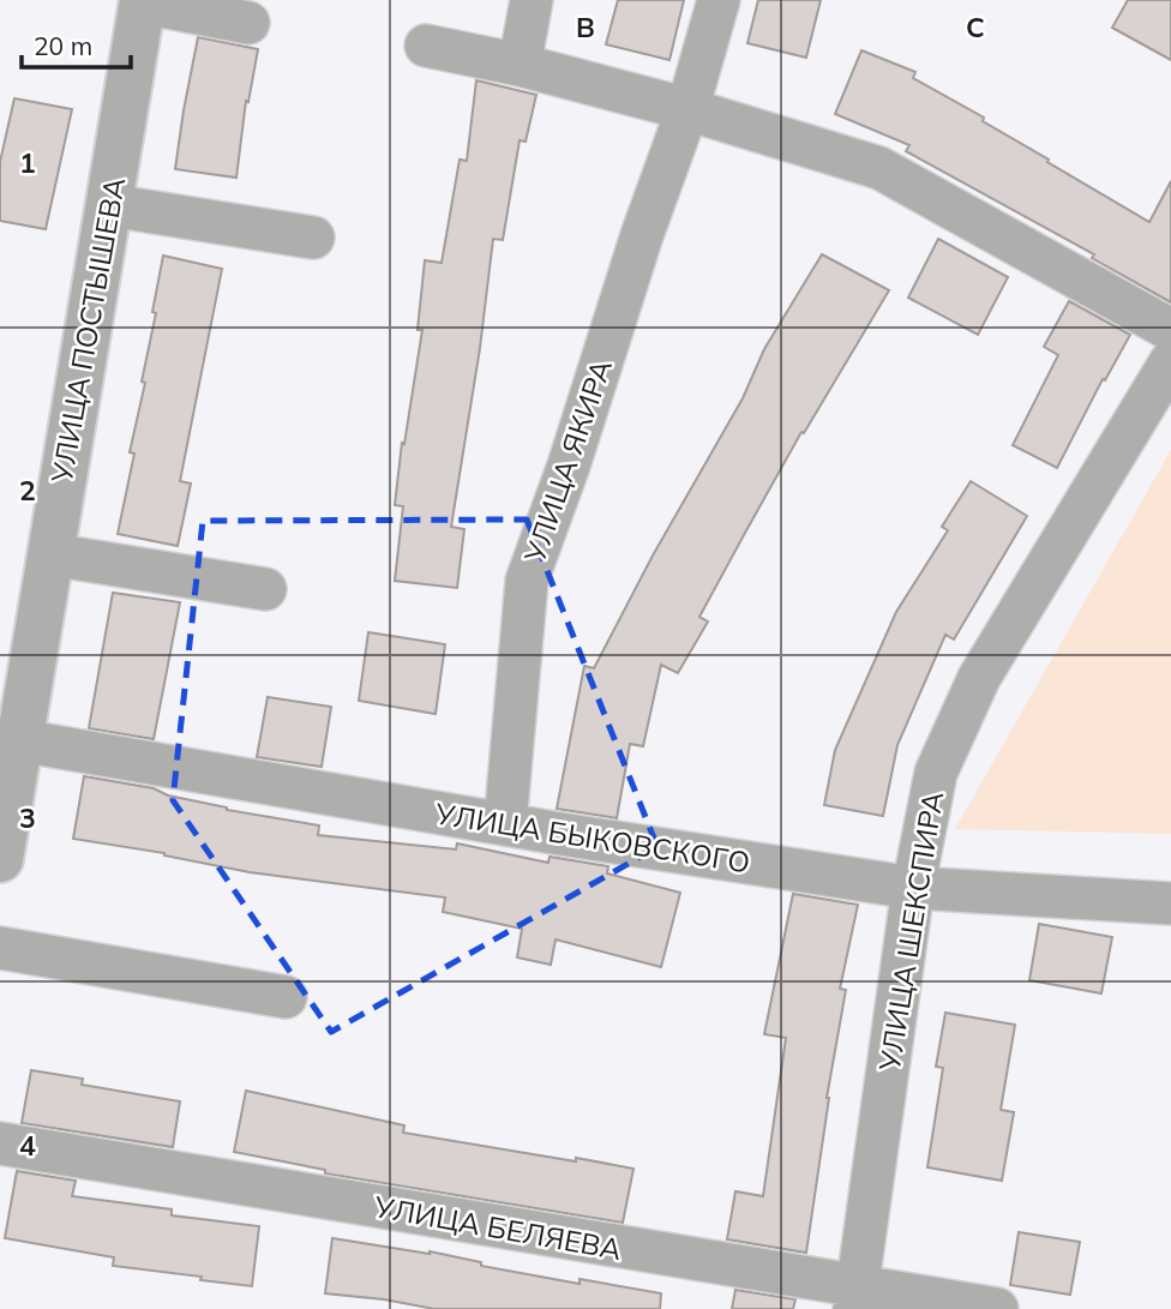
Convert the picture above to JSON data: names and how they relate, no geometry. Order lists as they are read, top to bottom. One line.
{"streets":{"street":["УЛИЦА ПОСТЫШЕВА","УЛИЦА ЯКИРА","УЛИЦА БЫКОВСКОГО","УЛИЦА ШЕКСПИРА","УЛИЦА БЕЛЯЕВА"]},"crossings":[["УЛИЦА ПОСТЫШЕВА","УЛИЦА БЫКОВСКОГО"],["УЛИЦА ЯКИРА","УЛИЦА БЫКОВСКОГО"],["УЛИЦА БЫКОВСКОГО","УЛИЦА ШЕКСПИРА"],["УЛИЦА ШЕКСПИРА","УЛИЦА БЕЛЯЕВА"]],"scale_bar":"20 m","grid":{"columns":["B","C"],"rows":["1","2","3","4"]}}
